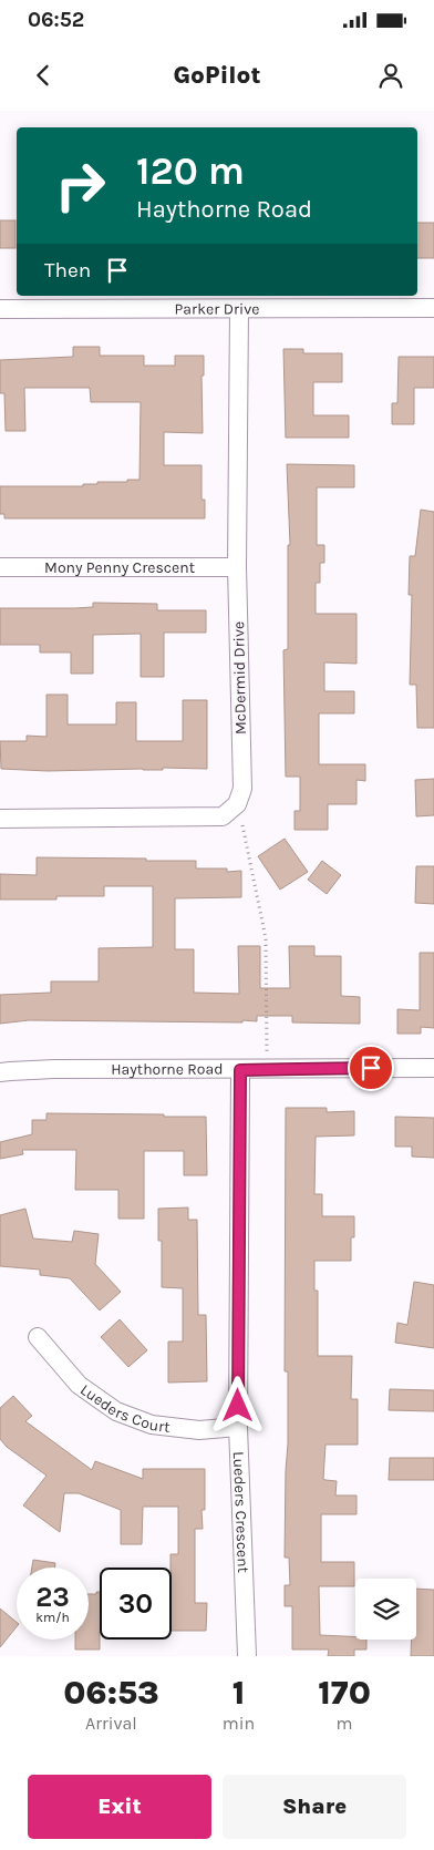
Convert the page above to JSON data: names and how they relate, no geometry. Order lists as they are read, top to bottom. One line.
{"streets":{"street":["Parker Drive","Mony Penny Crescent","McDermid Drive","Haythorne Road","Lueders Court","Lueders Crescent"]},"crossings":[["Parker Drive","McDermid Drive"],["Mony Penny Crescent","McDermid Drive"],["Haythorne Road","Lueders Crescent"],["Lueders Court","Lueders Crescent"]],"page":{"status":"06:52","header":"GoPilot","turn":["120 m","Haythorne Road"],"then":"Then","speed":"23 km/h","limit":"30","eta":["06:53","Arrival","1","min","170","m"],"buttons":["Exit","Share"]}}
